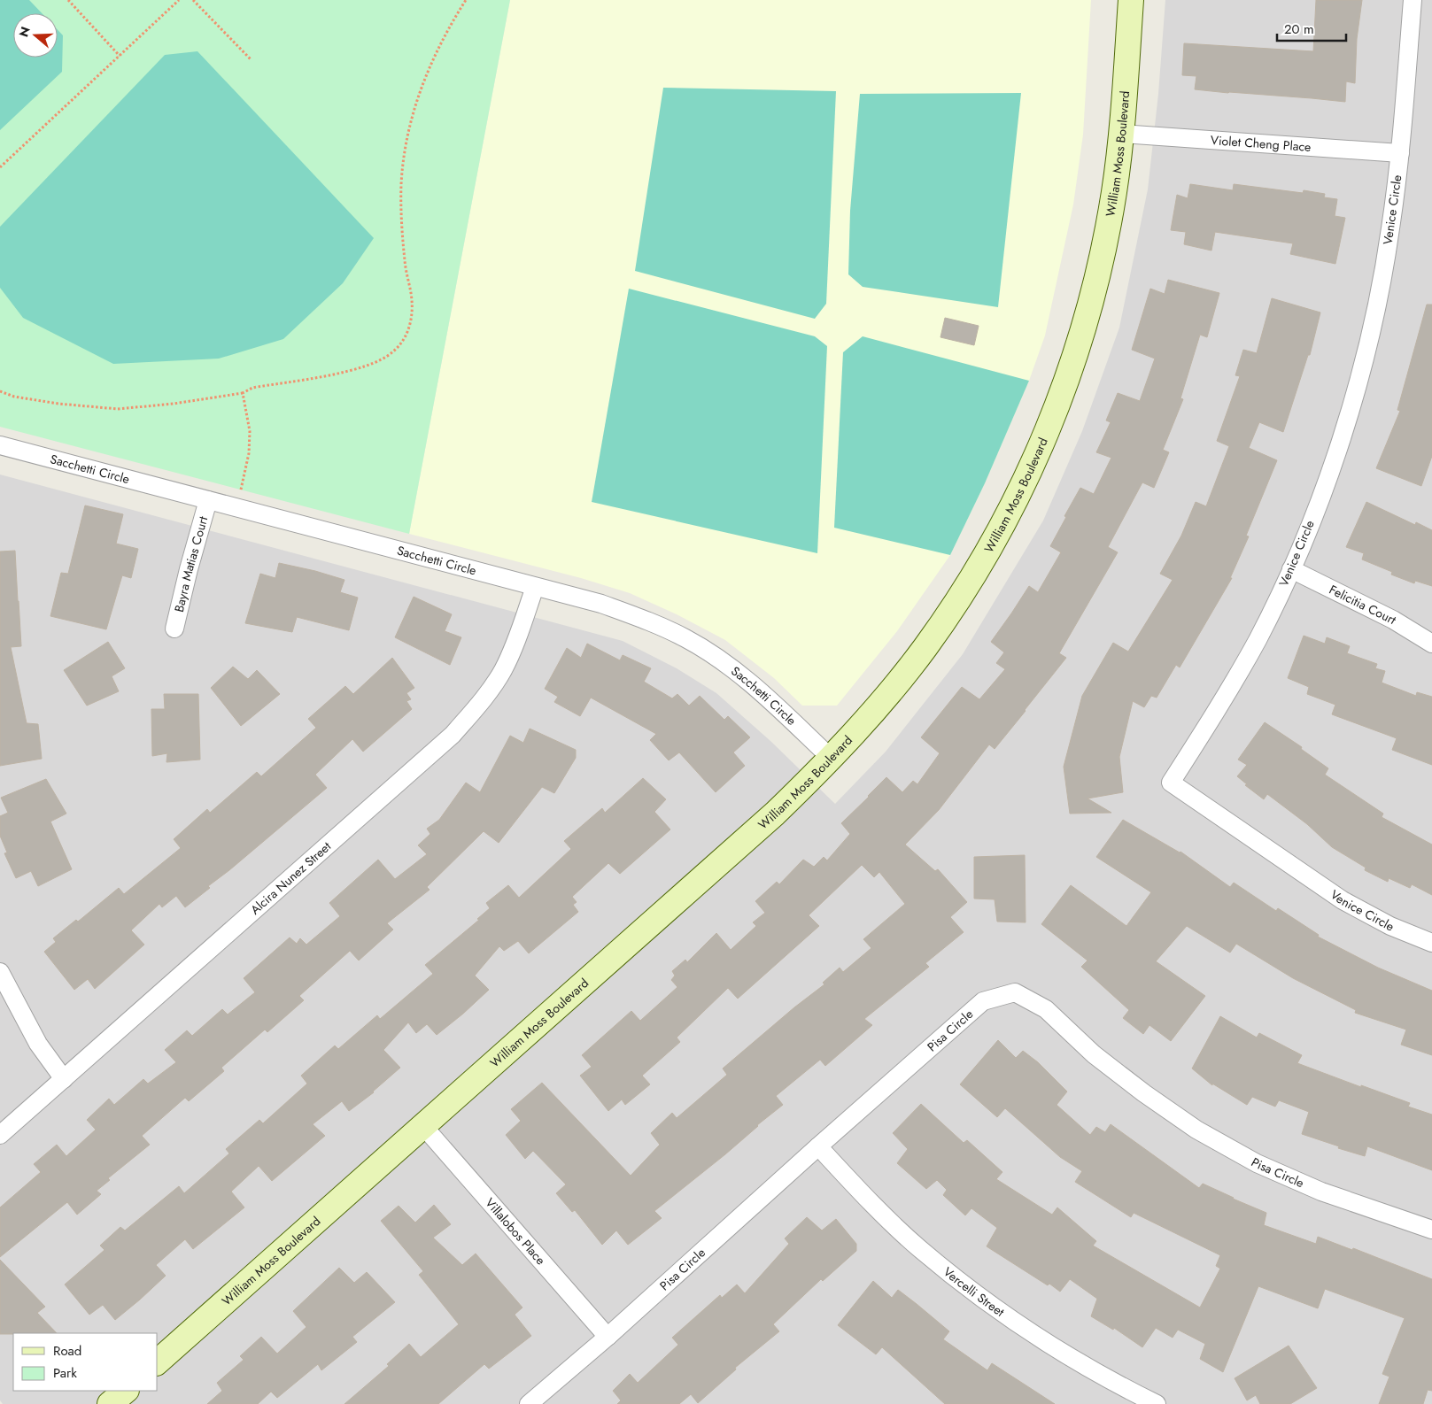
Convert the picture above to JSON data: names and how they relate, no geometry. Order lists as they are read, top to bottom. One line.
{"streets":{"street":["Violet Cheng Place","William Moss Boulevard","Venice Circle","Sacchetti Circle","Bayra Matias Court","Felicitia Court","Alcira Nunez Street","Pisa Circle","Villalobos Place","Vercelli Street"]},"crossings":[["Violet Cheng Place","William Moss Boulevard"],["Violet Cheng Place","Venice Circle"],["William Moss Boulevard","Sacchetti Circle"],["William Moss Boulevard","Villalobos Place"],["Venice Circle","Felicitia Court"],["Sacchetti Circle","Bayra Matias Court"],["Sacchetti Circle","Alcira Nunez Street"],["Pisa Circle","Villalobos Place"],["Pisa Circle","Vercelli Street"]],"legend":["Road","Park"],"scale_bar":"20 m","north":"left"}
